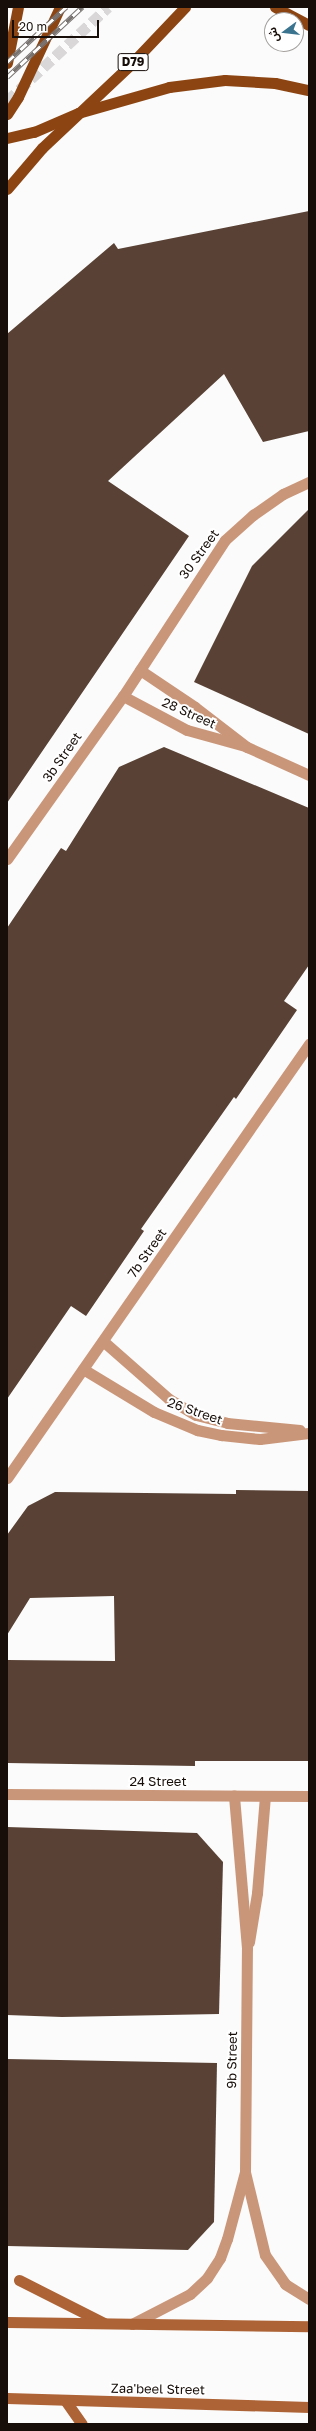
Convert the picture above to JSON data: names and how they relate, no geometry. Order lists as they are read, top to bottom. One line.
{"streets":{"main road":["D79","Zaa'beel Street"],"street":["30 Street","28 Street","3b Street","7b Street","26 Street","24 Street","9b Street"]},"crossings":[["30 Street","28 Street"],["30 Street","3b Street"],["28 Street","3b Street"],["7b Street","26 Street"],["24 Street","9b Street"]],"scale_bar":"20 m","north":"left"}
